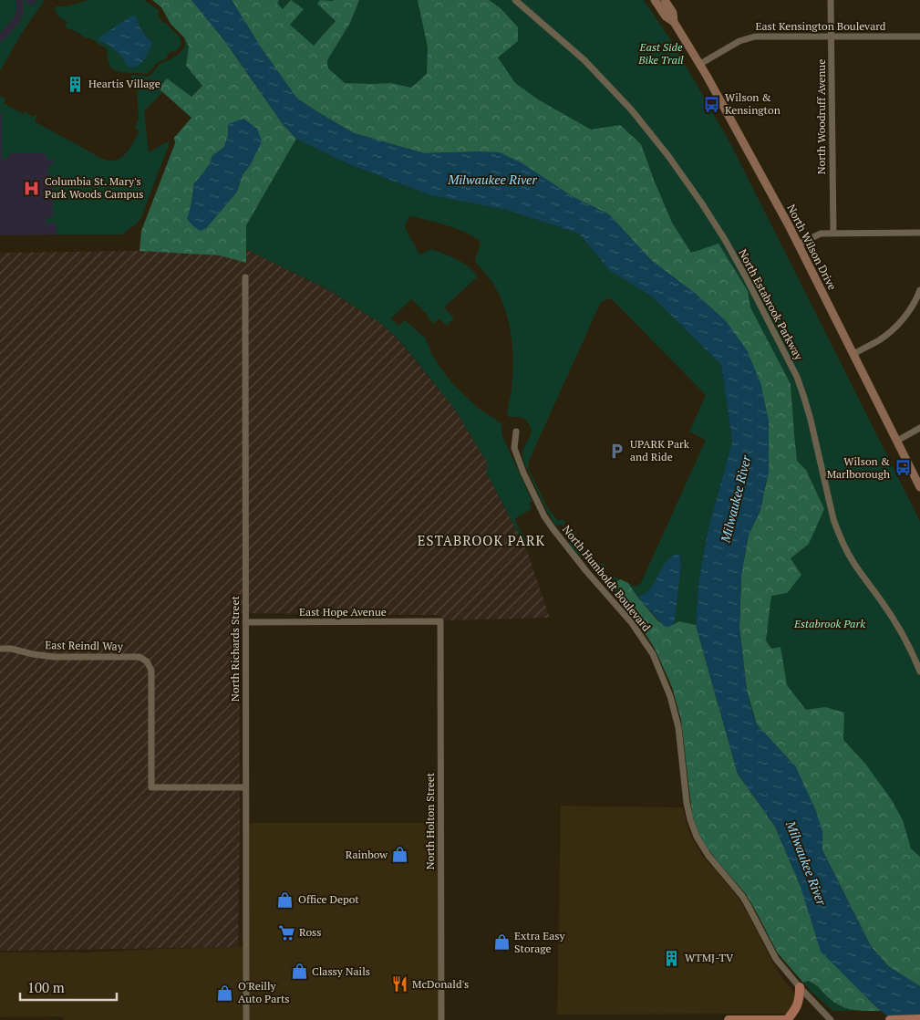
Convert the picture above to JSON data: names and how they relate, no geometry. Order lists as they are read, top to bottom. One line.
{"streets":{"street":["East Kensington Boulevard","North Woodruff Avenue","North Wilson Drive","North Estabrook Parkway","North Humboldt Boulevard","East Hope Avenue","East Reindl Way","North Richards Street","North Holton Street"]},"crossings":[["East Kensington Boulevard","North Woodruff Avenue"],["East Kensington Boulevard","North Wilson Drive"],["East Hope Avenue","North Richards Street"],["East Hope Avenue","North Holton Street"],["East Reindl Way","North Richards Street"]],"districts":["ESTABROOK PARK"],"water":["Milwaukee River"],"parks":["East Side Bike Trail","Estabrook Park"],"places":{"building":["Heartis Village","WTMJ-TV"],"bus stop":["Wilson & Kensington","Wilson & Marlborough"],"hospital":["Columbia St. Mary's Park Woods Campus"],"parking":["UPARK Park and Ride"],"shop":["Rainbow","Office Depot","Extra Easy Storage","Classy Nails","O'Reilly Auto Parts"],"supermarket":["Ross"],"restaurant":["McDonald's"]},"scale_bar":"100 m"}
